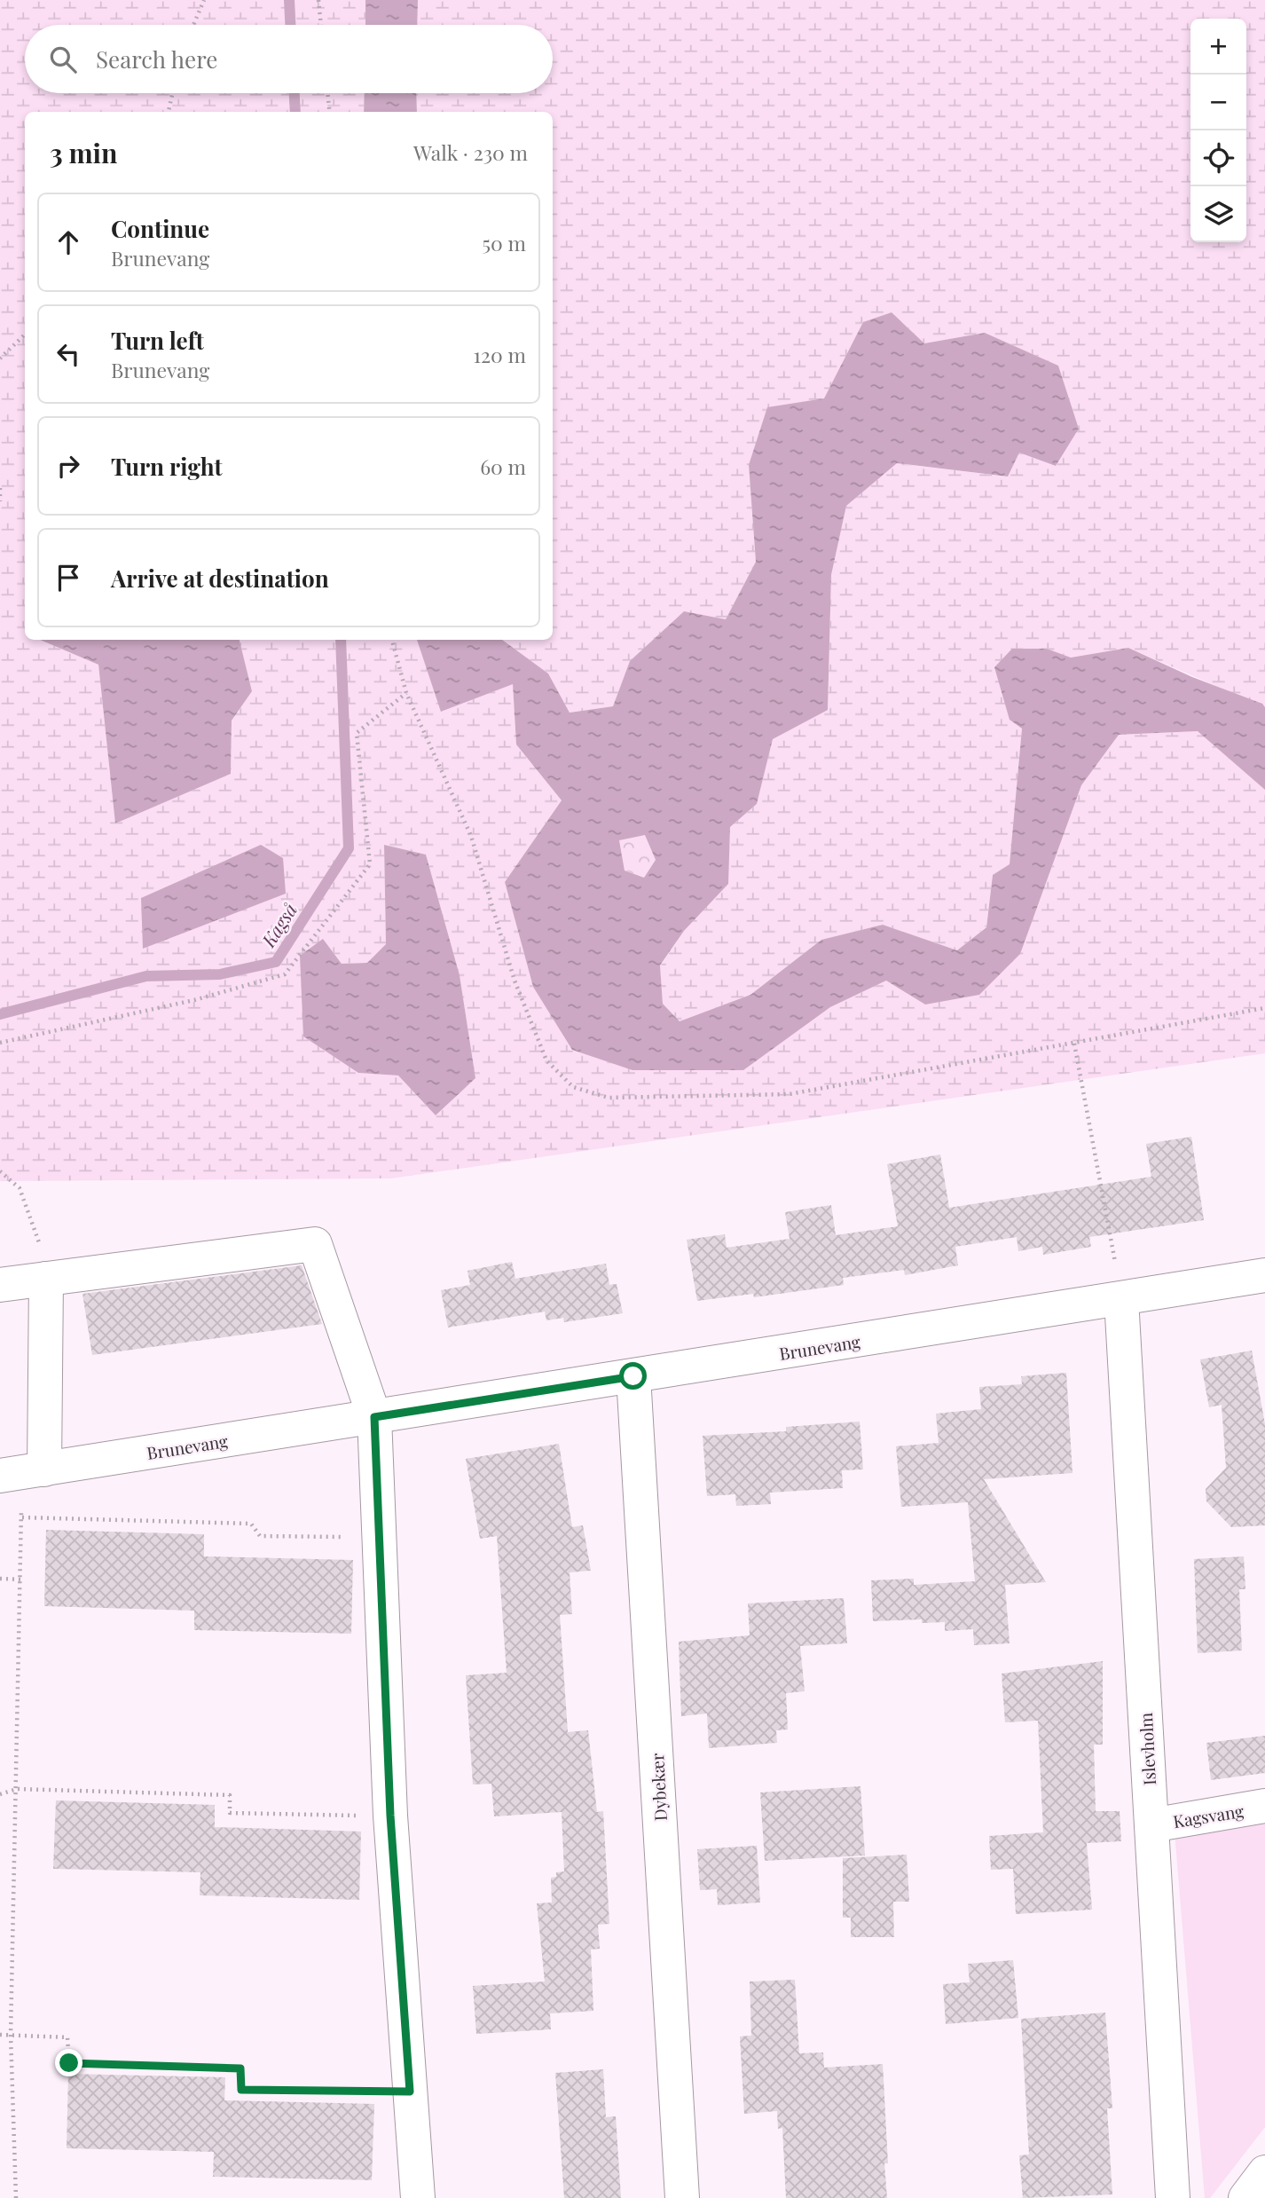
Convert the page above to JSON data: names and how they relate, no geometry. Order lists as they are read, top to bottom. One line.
{"streets":{"street":["Brunevang","Islevholm","Dybekær","Kagsvang"]},"crossings":[["Brunevang","Islevholm"],["Brunevang","Dybekær"],["Islevholm","Kagsvang"]],"water":["Kagså"],"page":{"map_buttons":["+","−"],"search":"Search here","heading":["3 min","Walk · 230 m"],"list":[["Continue","Brunevang","50 m"],["Turn left","Brunevang","120 m"],["Turn right","60 m"],"Arrive at destination"]}}
